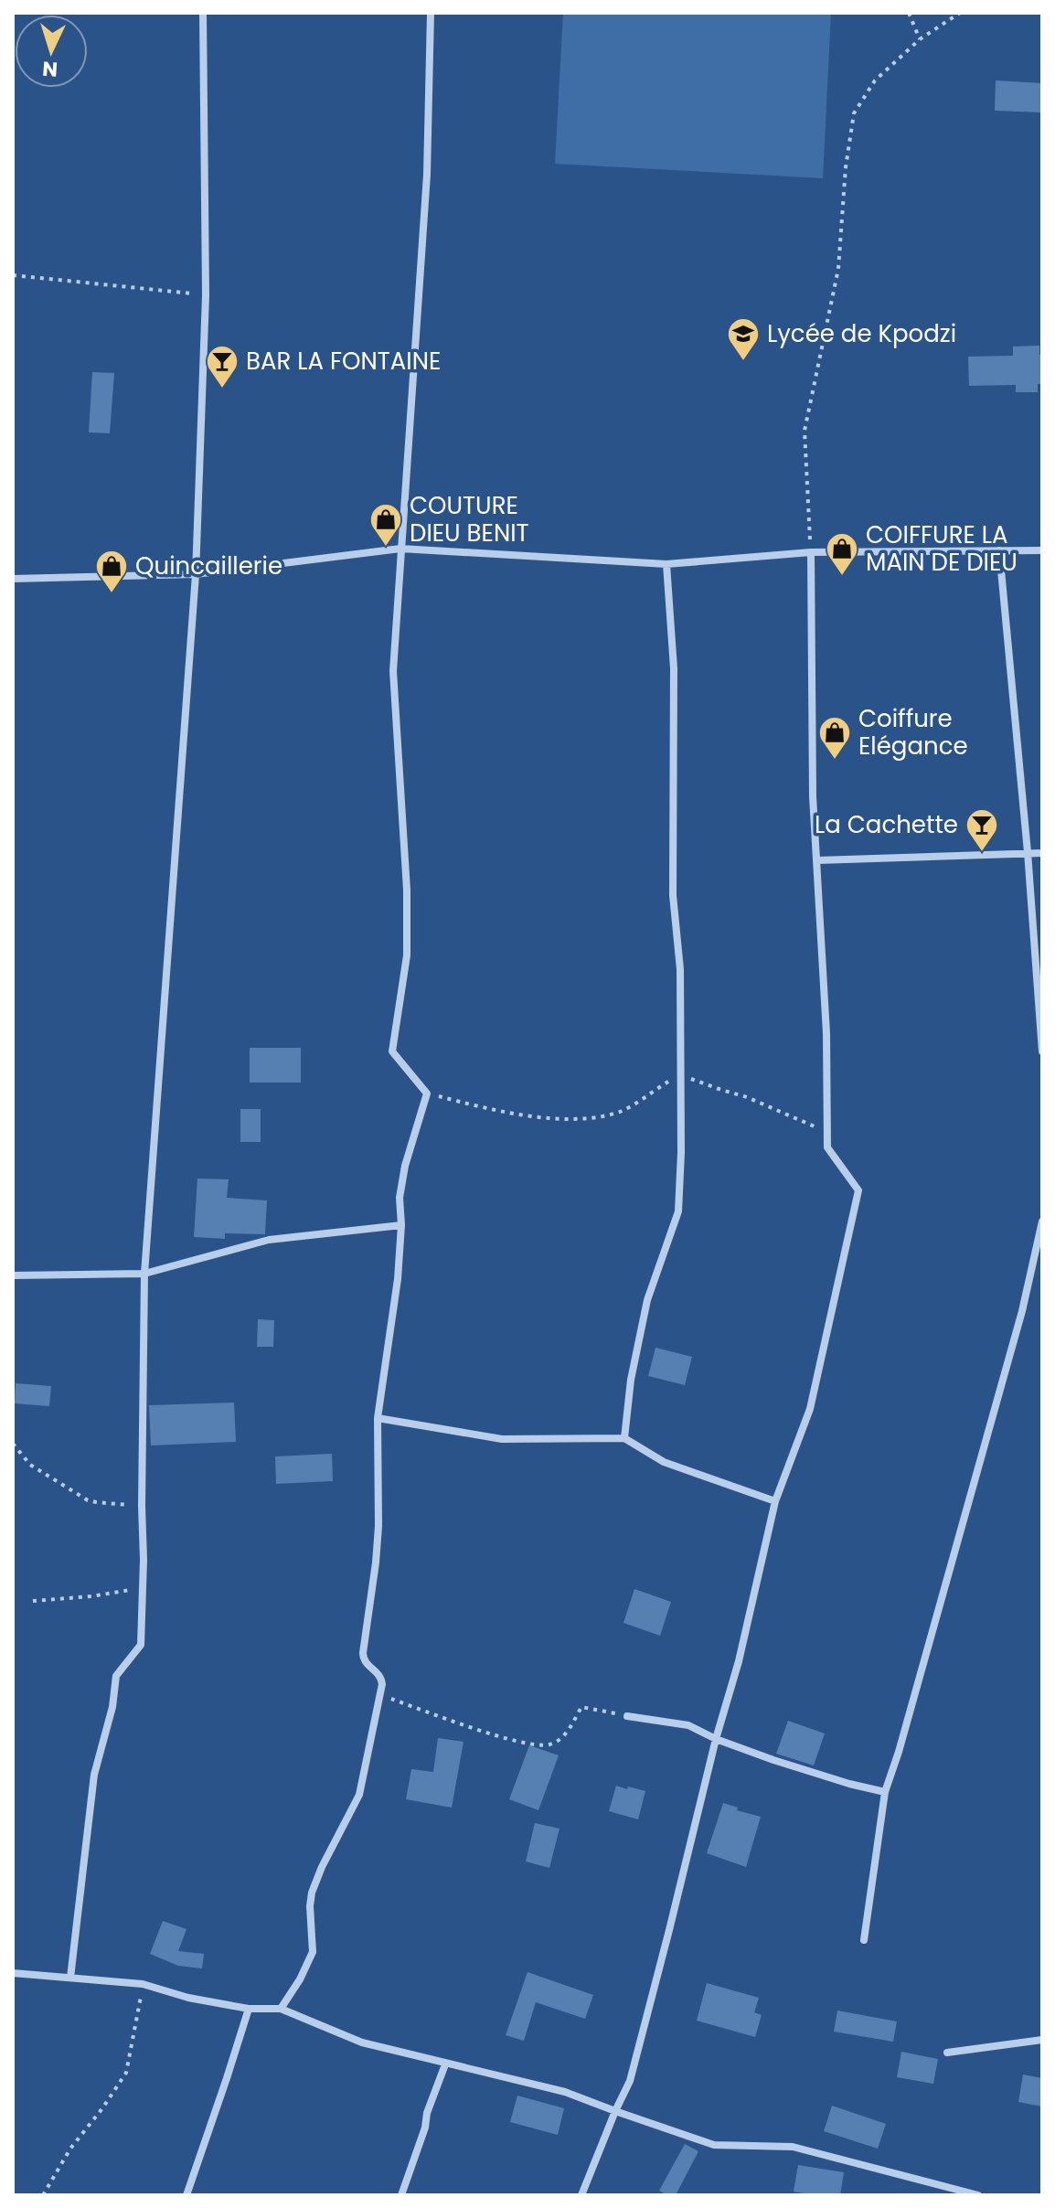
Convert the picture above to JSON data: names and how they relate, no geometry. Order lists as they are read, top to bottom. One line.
{"places":{"school or university":["Lycée de Kpodzi"],"bar":["BAR LA FONTAINE","La Cachette"],"shop":["COUTURE DIEU BENIT","COIFFURE LA MAIN DE DIEU","Quincaillerie","Coiffure Elégance"]},"north":"bottom"}
